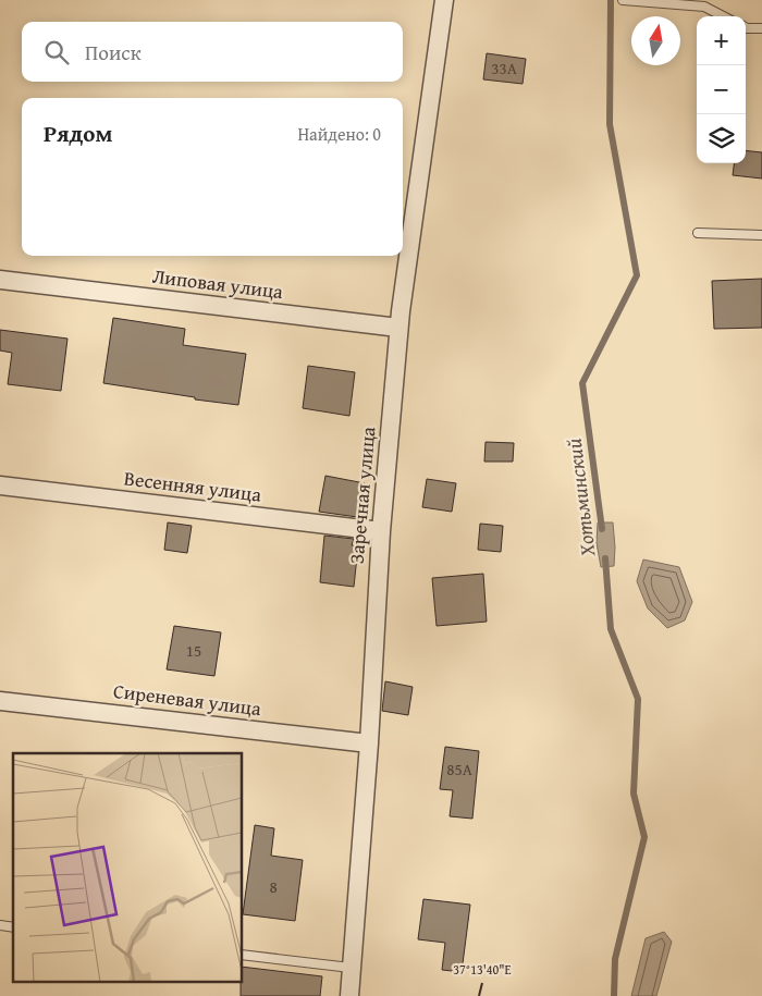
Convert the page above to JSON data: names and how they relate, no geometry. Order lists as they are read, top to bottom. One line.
{"streets":{"street":["Липовая улица","Весенняя улица","Заречная улица","Сиреневая улица"]},"crossings":[["Липовая улица","Заречная улица"],["Весенняя улица","Заречная улица"],["Заречная улица","Сиреневая улица"]],"water":["Хотьминский"],"house_numbers":["33А","15","85А","8"],"north":"top","page":{"map_buttons":["+","−"],"search":"Поиск","heading":["Рядом","Найдено: 0"]},"coordinates":["37°13'40\"E"]}
